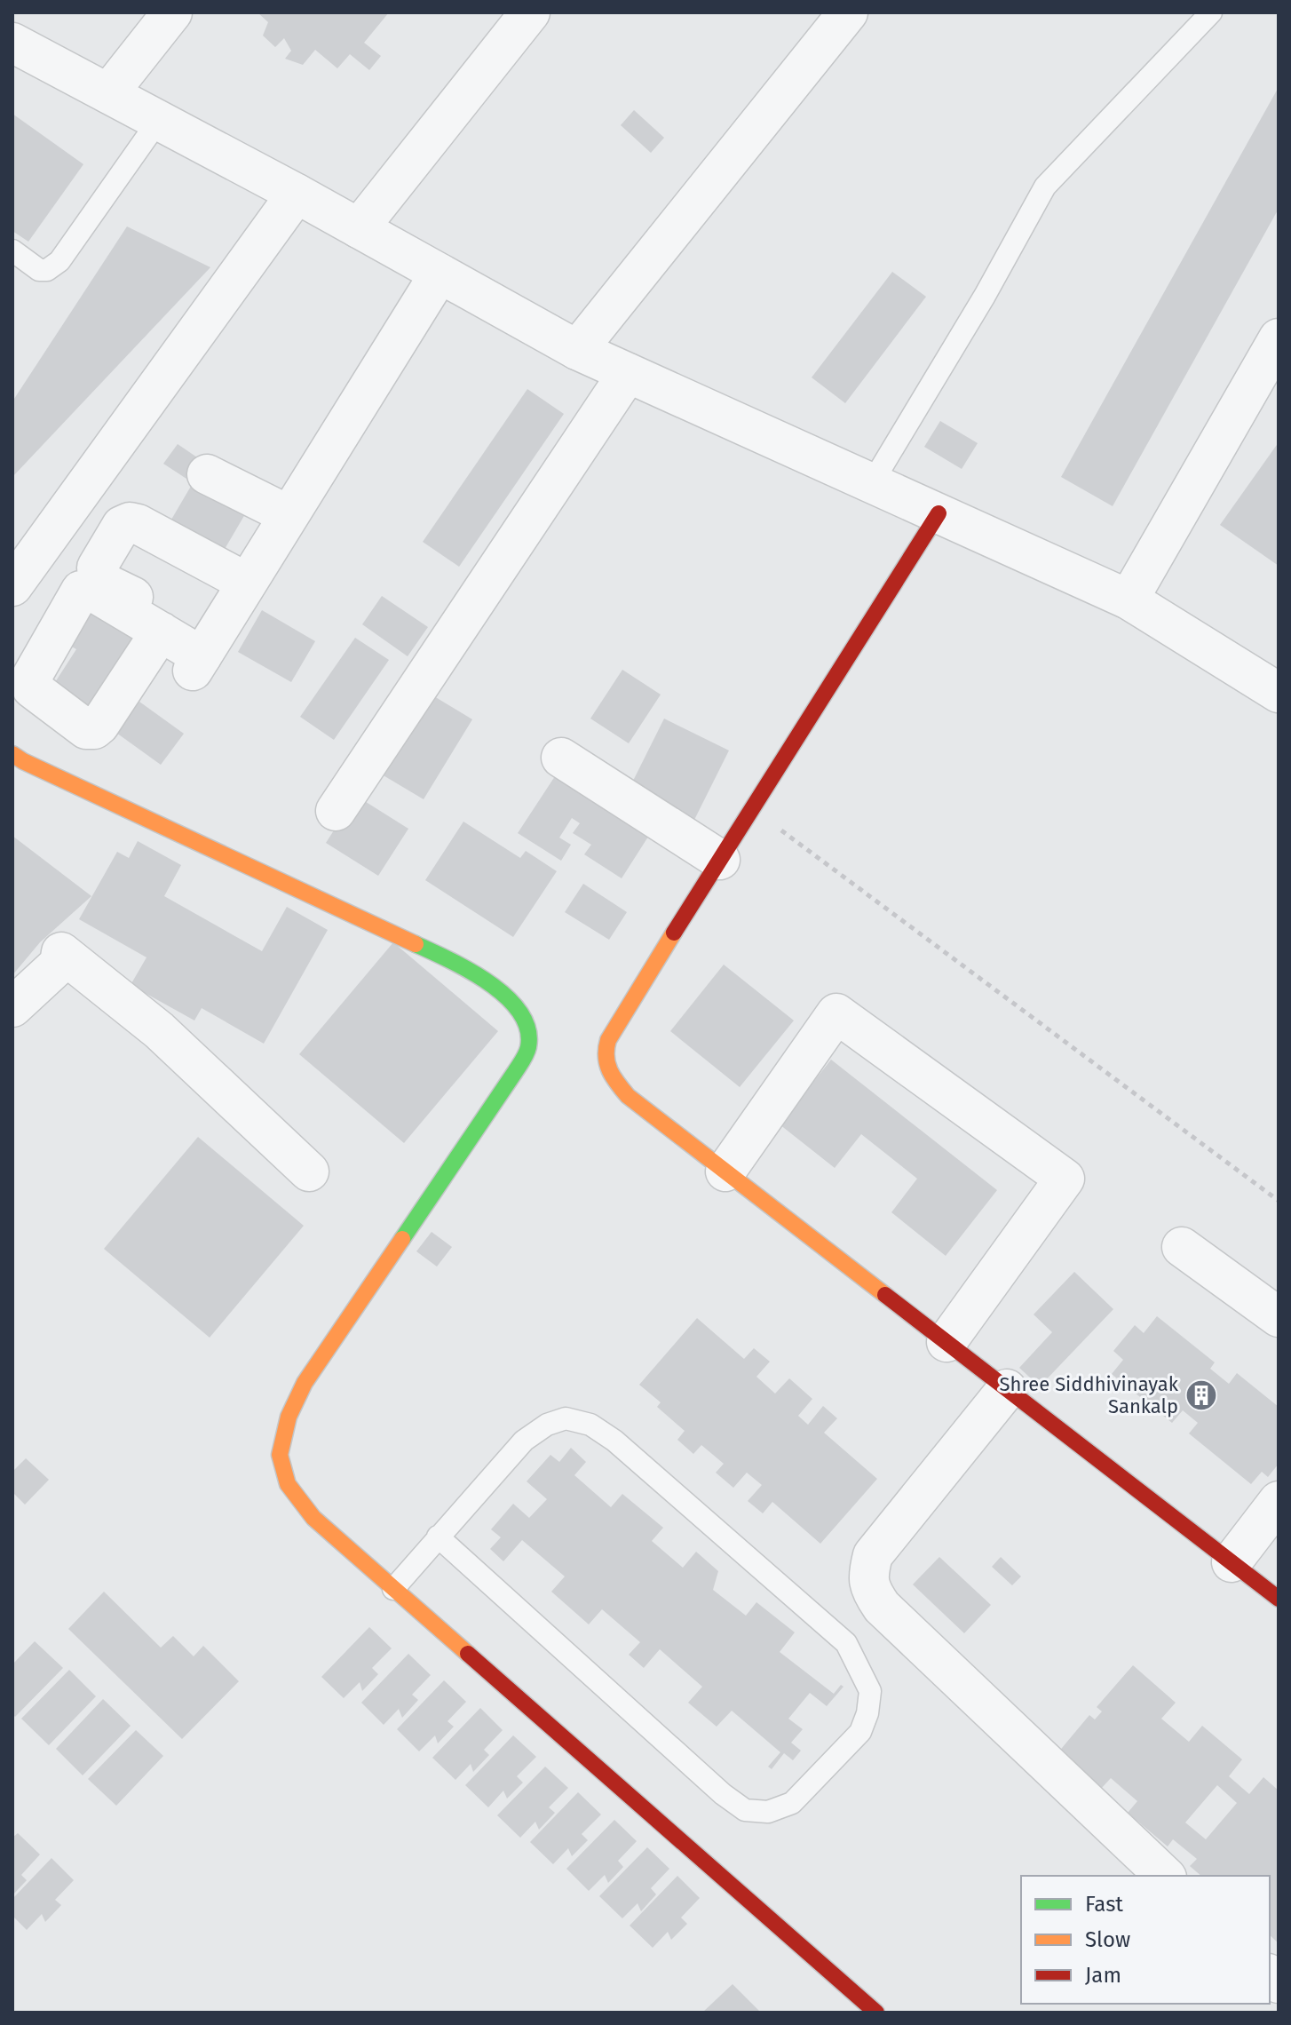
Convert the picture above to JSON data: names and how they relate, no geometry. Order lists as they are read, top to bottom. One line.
{"places":{"building":["Shree Siddhivinayak Sankalp"]},"legend":["Fast","Slow","Jam"]}
